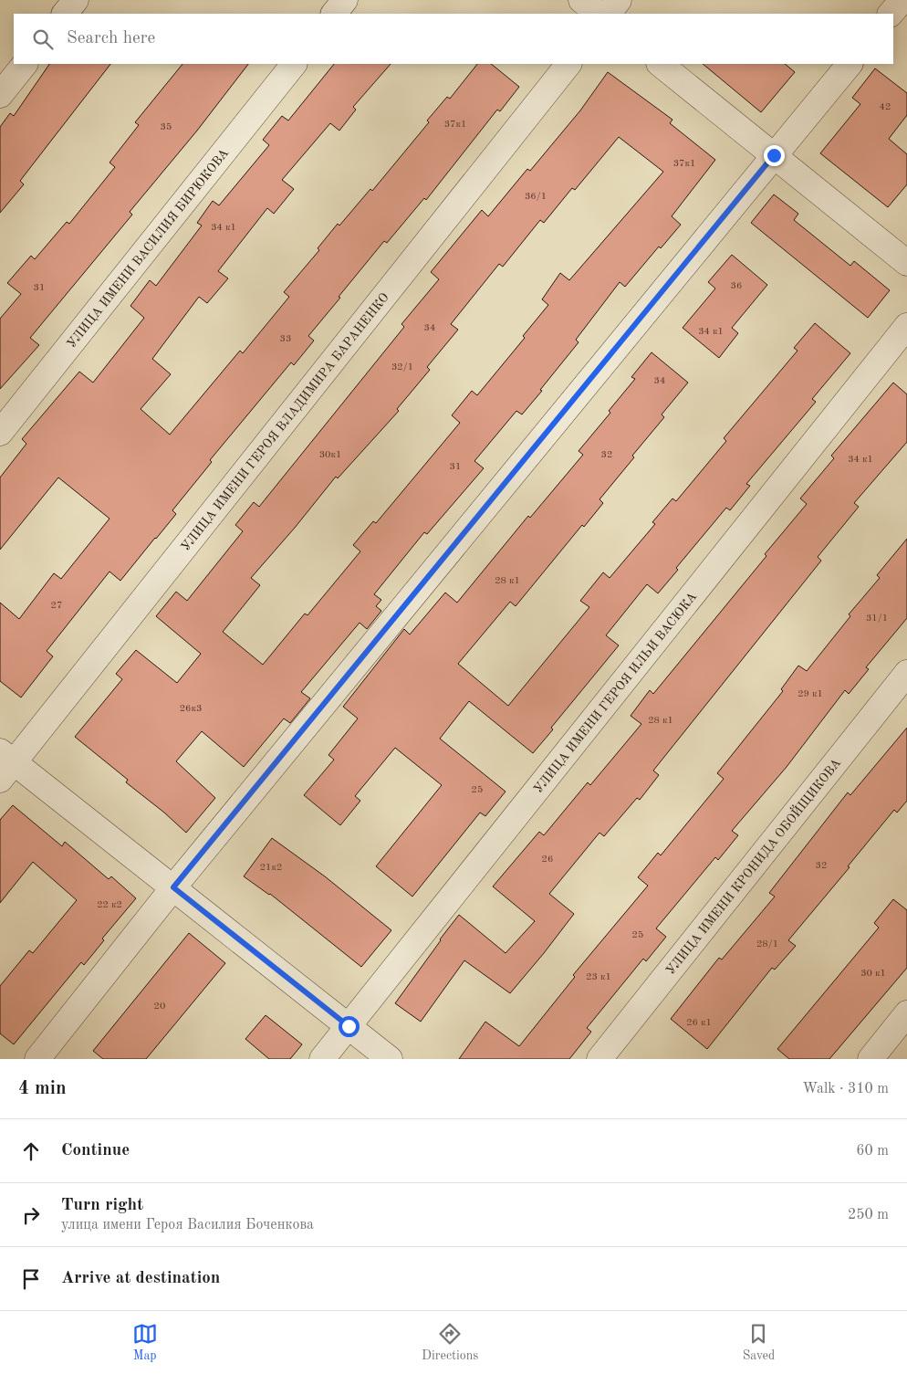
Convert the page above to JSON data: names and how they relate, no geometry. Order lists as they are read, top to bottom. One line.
{"streets":{"street":["УЛИЦА ИМЕНИ ВАСИЛИЯ БИРЮКОВА","УЛИЦА ИМЕНИ ГЕРОЯ ВЛАДИМИРА БАРАНЕНКО","УЛИЦА ИМЕНИ ГЕРОЯ ИЛЬИ ВАСЮКА","УЛИЦА ИМЕНИ КРОНИДА ОБОЙЩИКОВА"]},"house_numbers":["42","37к1","35","37к1","36/1","34 к1","36","31","34","34 к1","33","32/1","34","30к1","32","34 к1","31","28 к1","27","31/1","29 к1","26к3","28 к1","25","26","32","21к2","22 к2","25","28/1","30 к1","23 к1","20","26 к1"],"page":{"search":"Search here","heading":["4 min","Walk · 310 m"],"list":[["Continue","60 m"],["Turn right","улица имени Героя Василия Боченкова","250 m"],"Arrive at destination"],"nav":["Map","Directions","Saved"]}}
